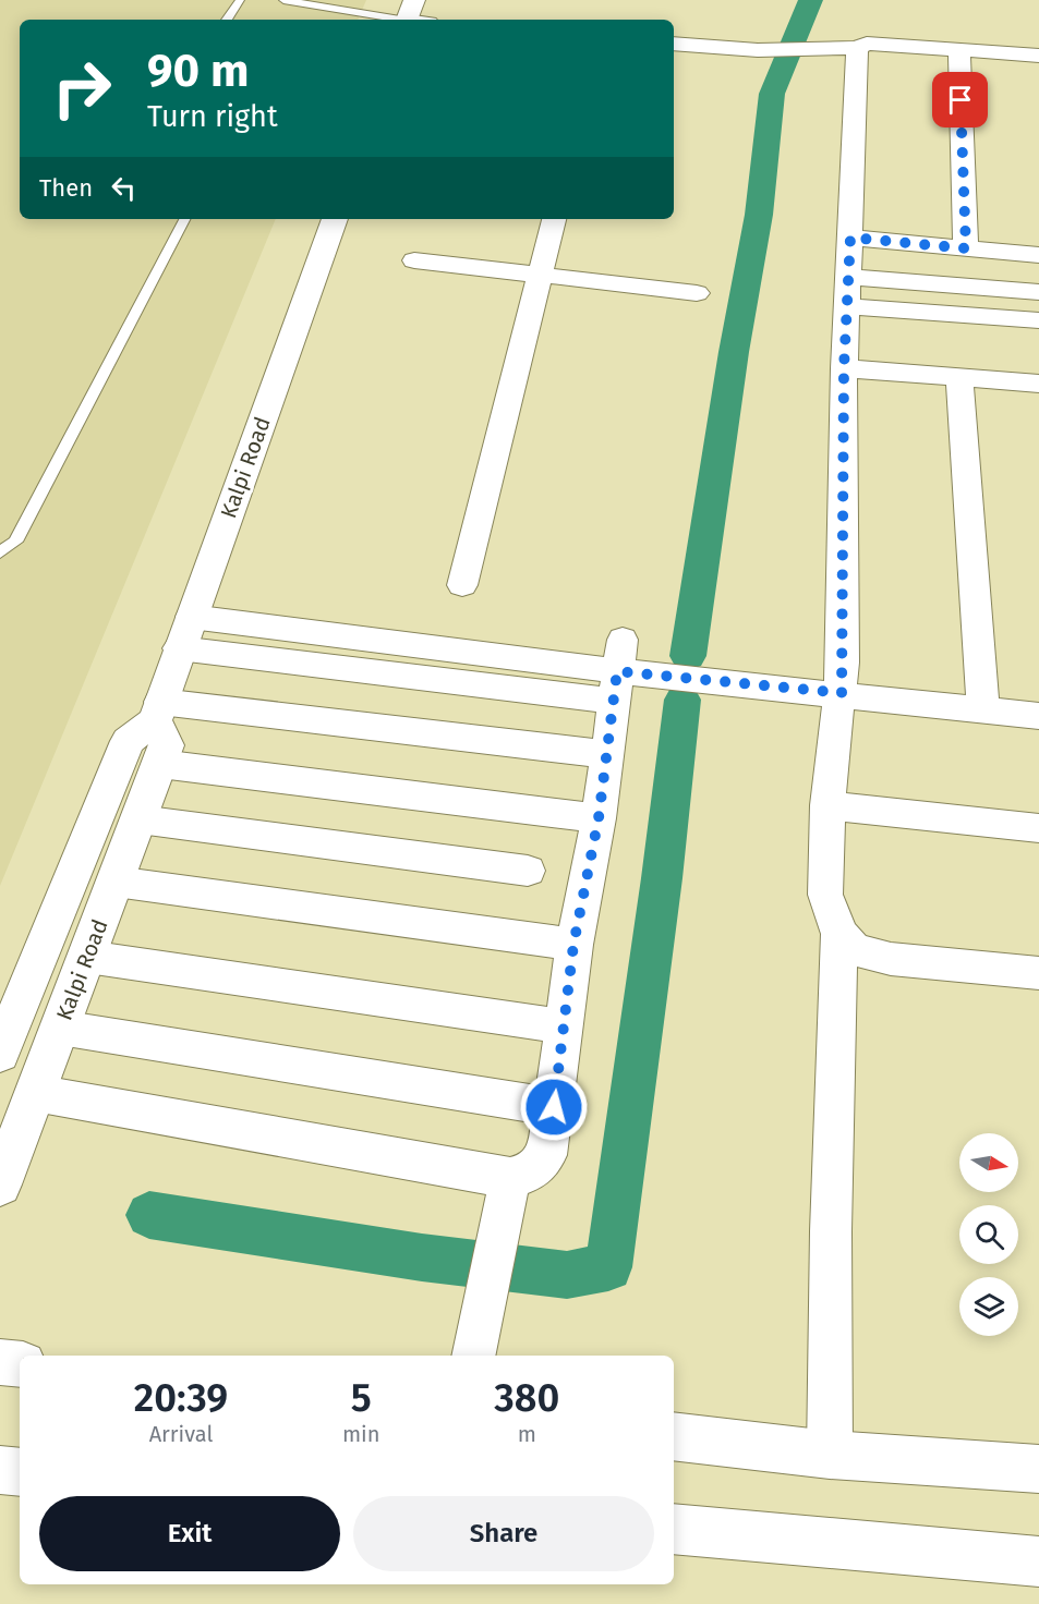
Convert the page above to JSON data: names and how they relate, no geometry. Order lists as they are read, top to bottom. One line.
{"streets":{"main road":["Kalpi Road"]},"north":"right","page":{"turn":["90 m","Turn right"],"then":"Then","eta":["20:39","Arrival","5","min","380","m"],"buttons":["Exit","Share"]}}
